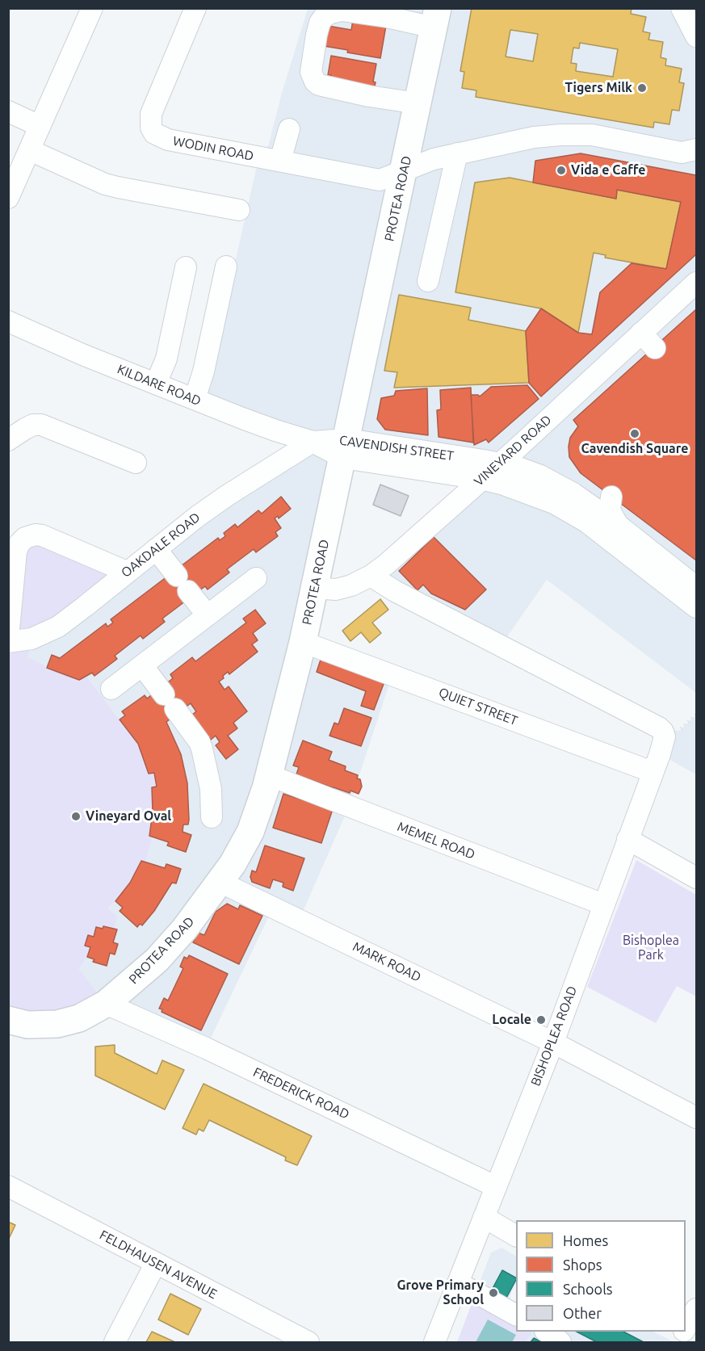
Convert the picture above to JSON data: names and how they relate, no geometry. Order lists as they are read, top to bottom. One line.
{"streets":{"main road":["PROTEA ROAD"],"street":["WODIN ROAD","KILDARE ROAD","CAVENDISH STREET","VINEYARD ROAD","OAKDALE ROAD","QUIET STREET","MEMEL ROAD","MARK ROAD","BISHOPLEA ROAD","FREDERICK ROAD","FELDHAUSEN AVENUE"]},"crossings":[["WODIN ROAD","PROTEA ROAD"],["PROTEA ROAD","CAVENDISH STREET"],["PROTEA ROAD","VINEYARD ROAD"],["PROTEA ROAD","QUIET STREET"],["PROTEA ROAD","MEMEL ROAD"],["PROTEA ROAD","MARK ROAD"],["PROTEA ROAD","FREDERICK ROAD"],["KILDARE ROAD","CAVENDISH STREET"],["KILDARE ROAD","OAKDALE ROAD"],["CAVENDISH STREET","VINEYARD ROAD"],["CAVENDISH STREET","OAKDALE ROAD"],["QUIET STREET","BISHOPLEA ROAD"],["MEMEL ROAD","BISHOPLEA ROAD"],["MARK ROAD","BISHOPLEA ROAD"],["BISHOPLEA ROAD","FREDERICK ROAD"]],"parks":["Bishoplea Park"],"places":["Tigers Milk","Vida e Caffe","Cavendish Square","Vineyard Oval","Locale","Grove Primary School"],"legend":["Homes","Shops","Schools","Other"]}
